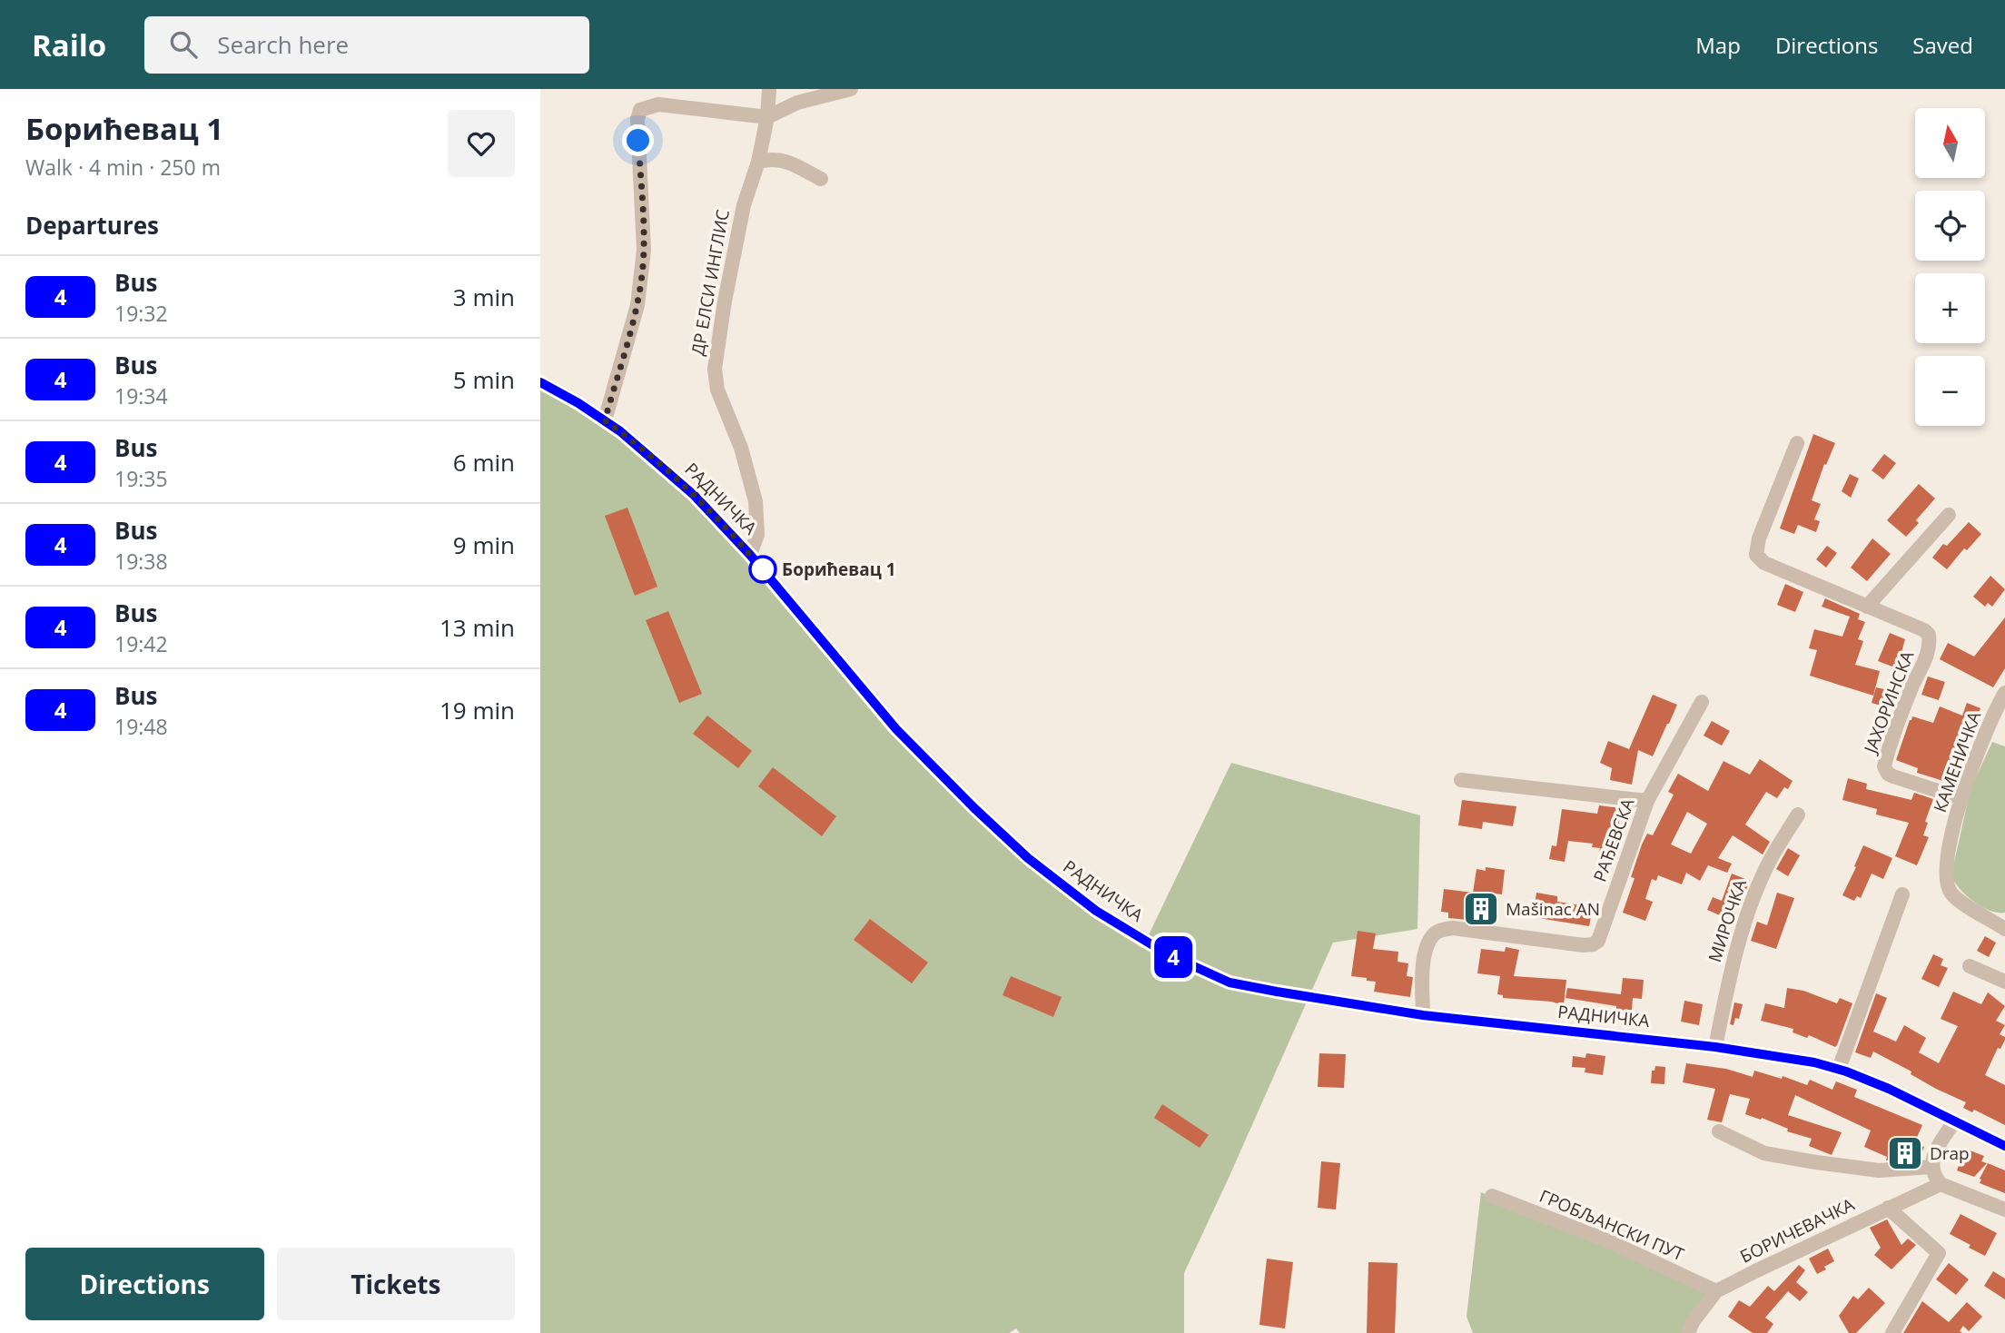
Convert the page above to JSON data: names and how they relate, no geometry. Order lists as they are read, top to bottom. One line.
{"streets":{"street":["ДР ЕЛСИ ИНГЛИС","РАДНИЧКА","ЈАХОРИНСКА","КАМЕНИЧКА","РАЂЕВСКА","МИРОЧКА","ГРОБЉАНСКИ ПУТ","БОРИЧЕВАЧКА"]},"crossings":[["ДР ЕЛСИ ИНГЛИС","РАДНИЧКА"],["РАДНИЧКА","РАЂЕВСКА"],["РАДНИЧКА","МИРОЧКА"],["ЈАХОРИНСКА","КАМЕНИЧКА"],["ГРОБЉАНСКИ ПУТ","БОРИЧЕВАЧКА"]],"places":{"other":["Борићевац 1"],"building":["Mašinac AN","Drap"]},"lines":["bus line 4"],"north":"top","page":{"header":"Railo","search":"Search here","nav":["Map","Directions","Saved"],"heading":[["Борићевац 1","Walk · 4 min · 250 m"],"Departures"],"on_map":"4","map_buttons":["+","−"],"list":[{"mark":"4","name":"Bus","note":"19:32","value":"3 min"},{"mark":"4","name":"Bus","note":"19:34","value":"5 min"},{"mark":"4","name":"Bus","note":"19:35","value":"6 min"},{"mark":"4","name":"Bus","note":"19:38","value":"9 min"},{"mark":"4","name":"Bus","note":"19:42","value":"13 min"},{"mark":"4","name":"Bus","note":"19:48","value":"19 min"}],"buttons":["Directions","Tickets"]}}
